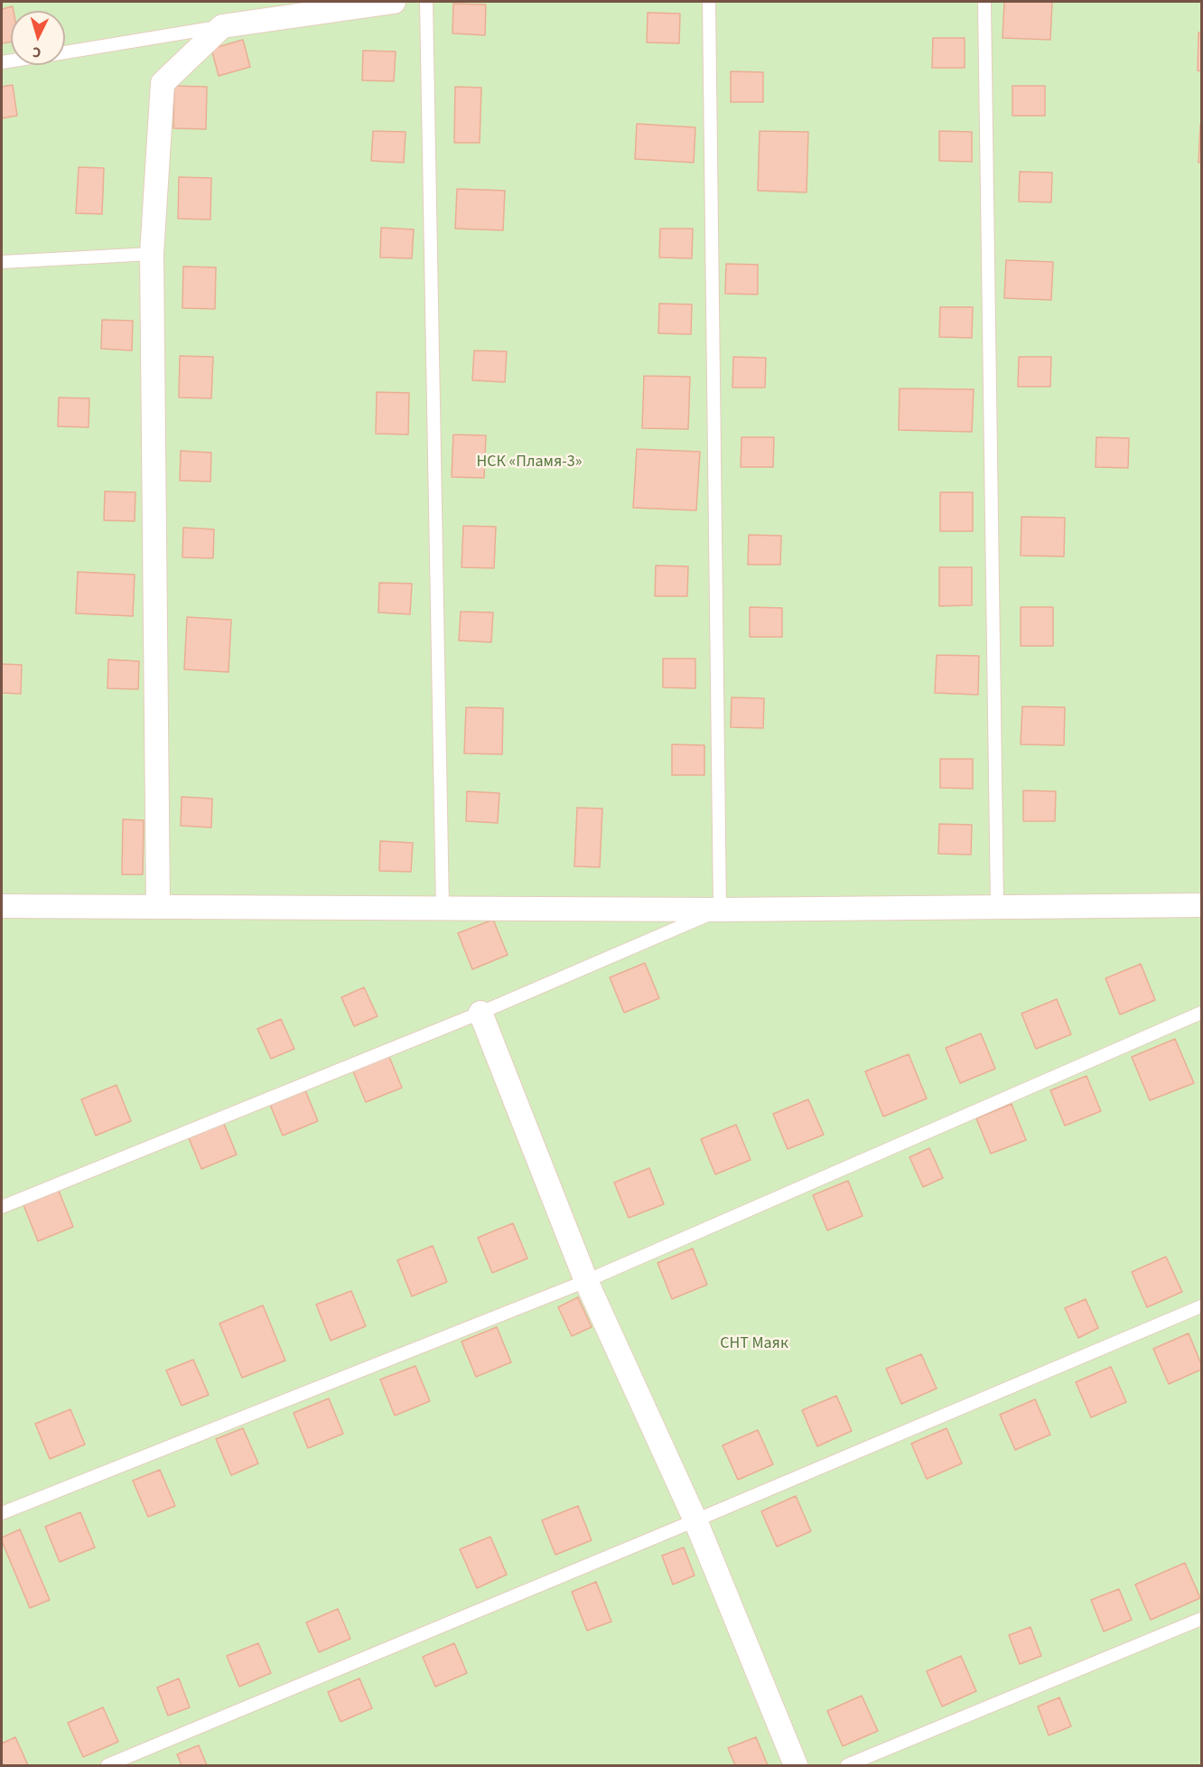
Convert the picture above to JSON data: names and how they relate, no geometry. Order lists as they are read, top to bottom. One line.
{"parks":["НСК «Пламя-3»","СНТ Маяк"],"north":"bottom"}
